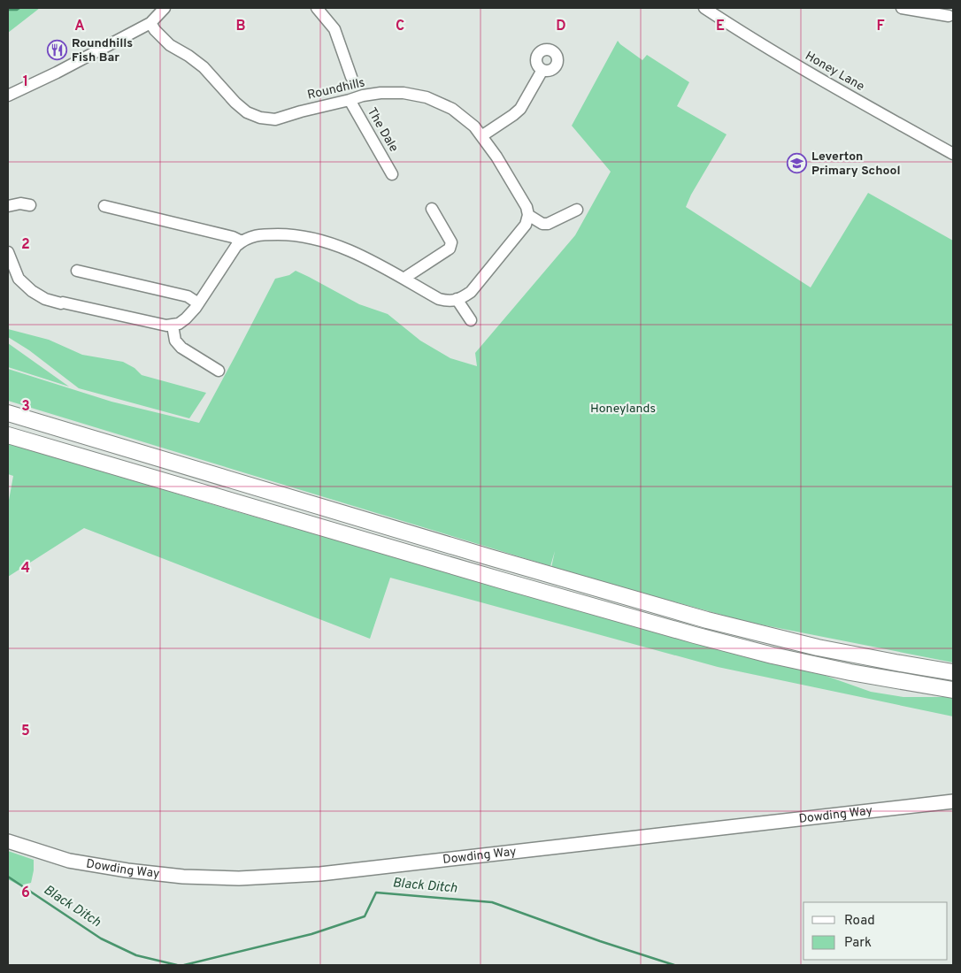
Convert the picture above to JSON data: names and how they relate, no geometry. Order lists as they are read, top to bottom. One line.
{"streets":{"main road":["Dowding Way"],"street":["Honey Lane","Roundhills","The Dale"]},"crossings":[["Roundhills","The Dale"]],"water":["Black Ditch"],"parks":["Honeylands"],"places":{"restaurant":["Roundhills Fish Bar"],"school or university":["Leverton Primary School"]},"legend":["Road","Park"],"grid":{"columns":["A","B","C","D","E","F"],"rows":["1","2","3","4","5","6"]}}
